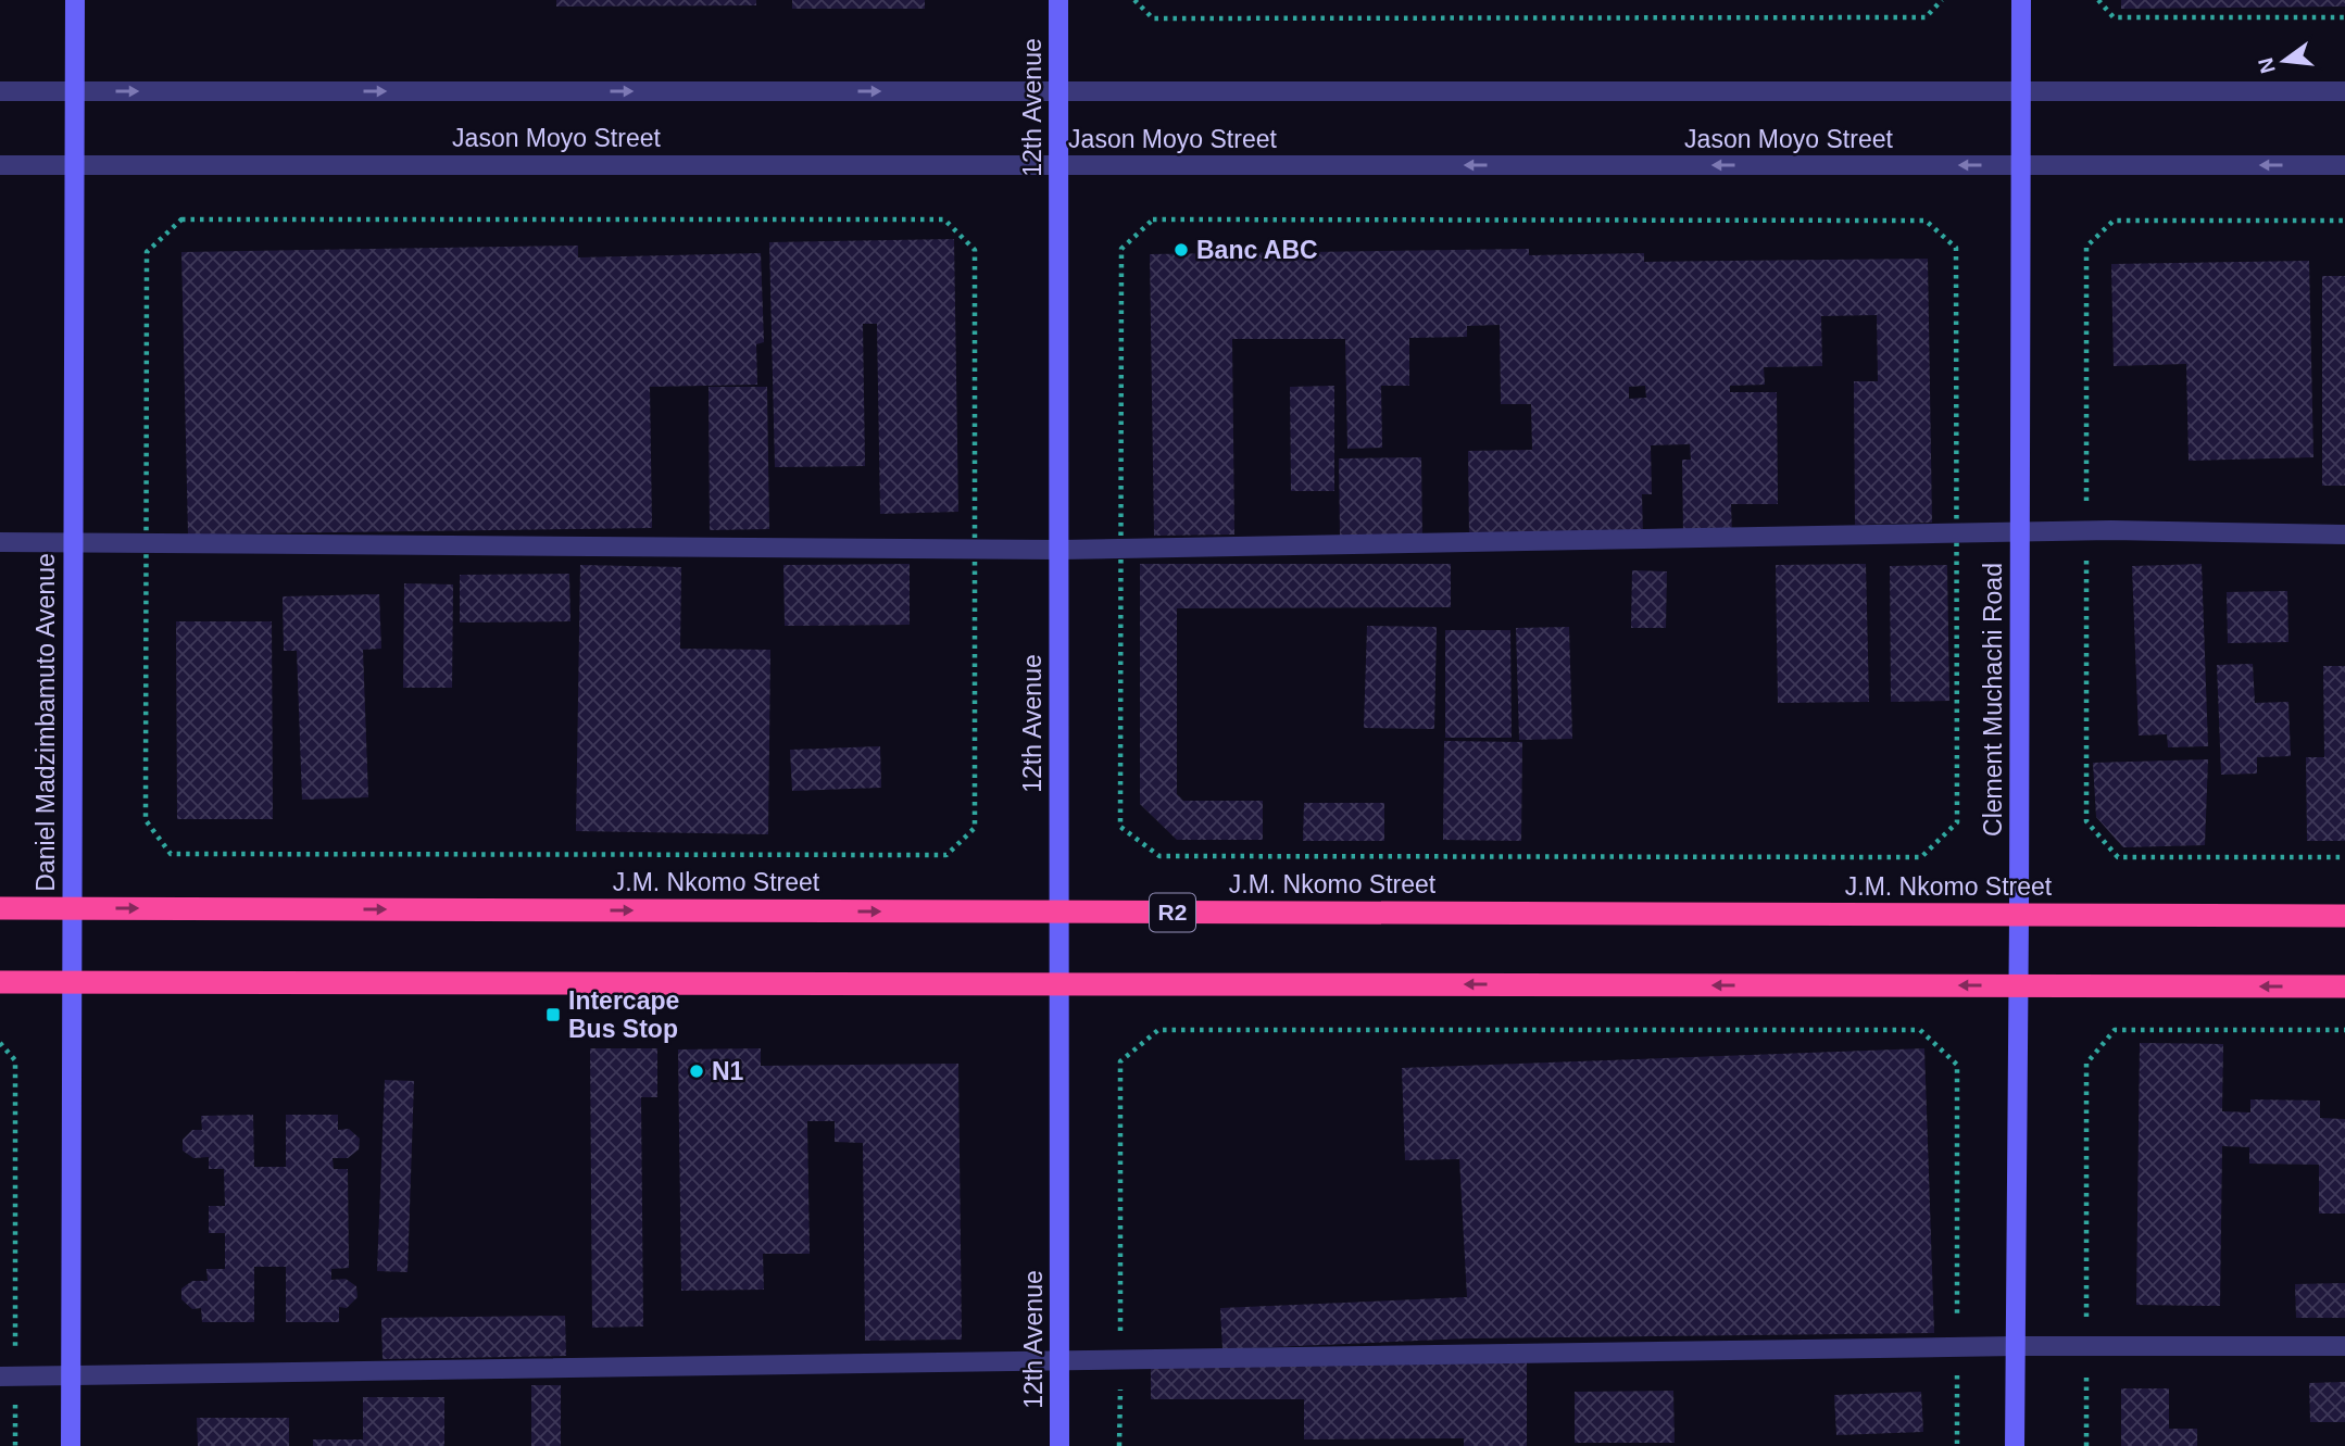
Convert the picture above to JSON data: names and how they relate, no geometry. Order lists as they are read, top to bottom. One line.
{"streets":{"highway":["J.M. Nkomo Street","R2"],"street":["12th Avenue","Jason Moyo Street","Clement Muchachi Road","Daniel Madzimbamuto Avenue"]},"crossings":[["12th Avenue","Jason Moyo Street"],["12th Avenue","J.M. Nkomo Street"],["Jason Moyo Street","Clement Muchachi Road"],["Jason Moyo Street","Daniel Madzimbamuto Avenue"],["Clement Muchachi Road","J.M. Nkomo Street"],["Daniel Madzimbamuto Avenue","J.M. Nkomo Street"]],"places":{"other":["Banc ABC","N1"],"transit":["Intercape Bus Stop"]},"north":"left"}
